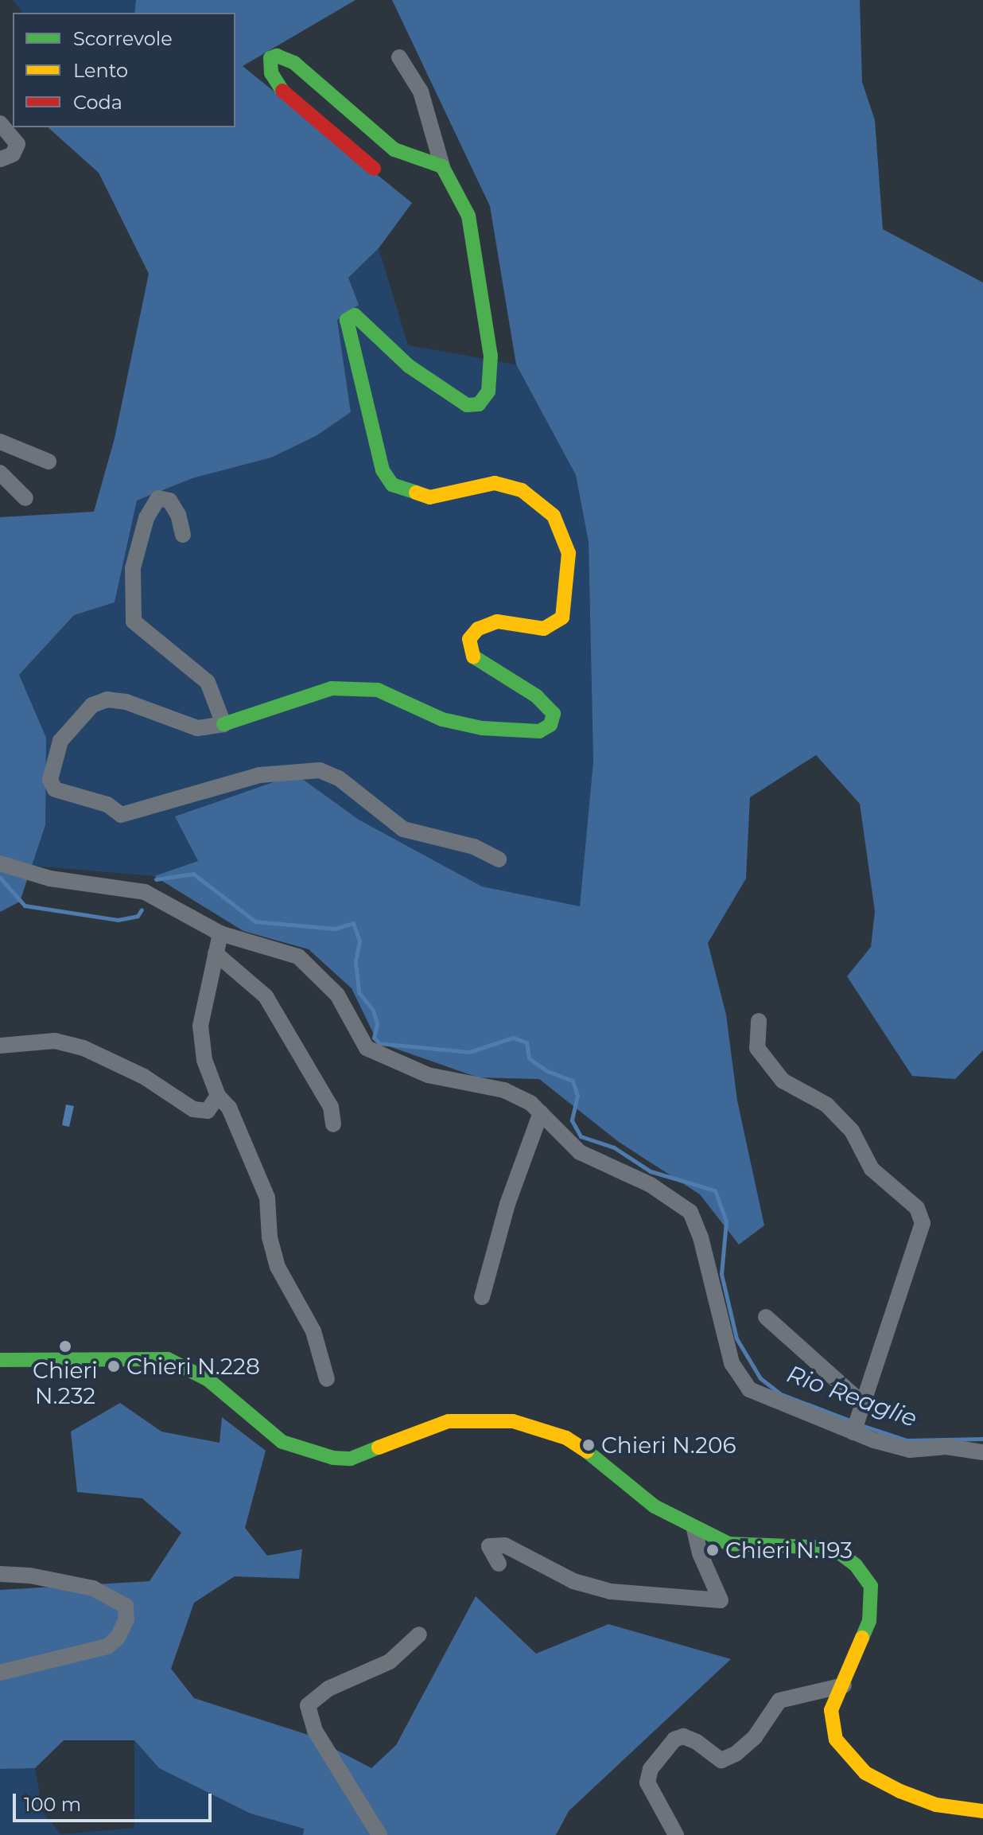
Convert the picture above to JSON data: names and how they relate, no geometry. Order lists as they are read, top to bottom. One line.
{"water":["Rio Reaglie"],"places":["Chieri N.232","Chieri N.228","Chieri N.206","Chieri N.193"],"legend":["Scorrevole","Lento","Coda"],"scale_bar":"100 m"}
